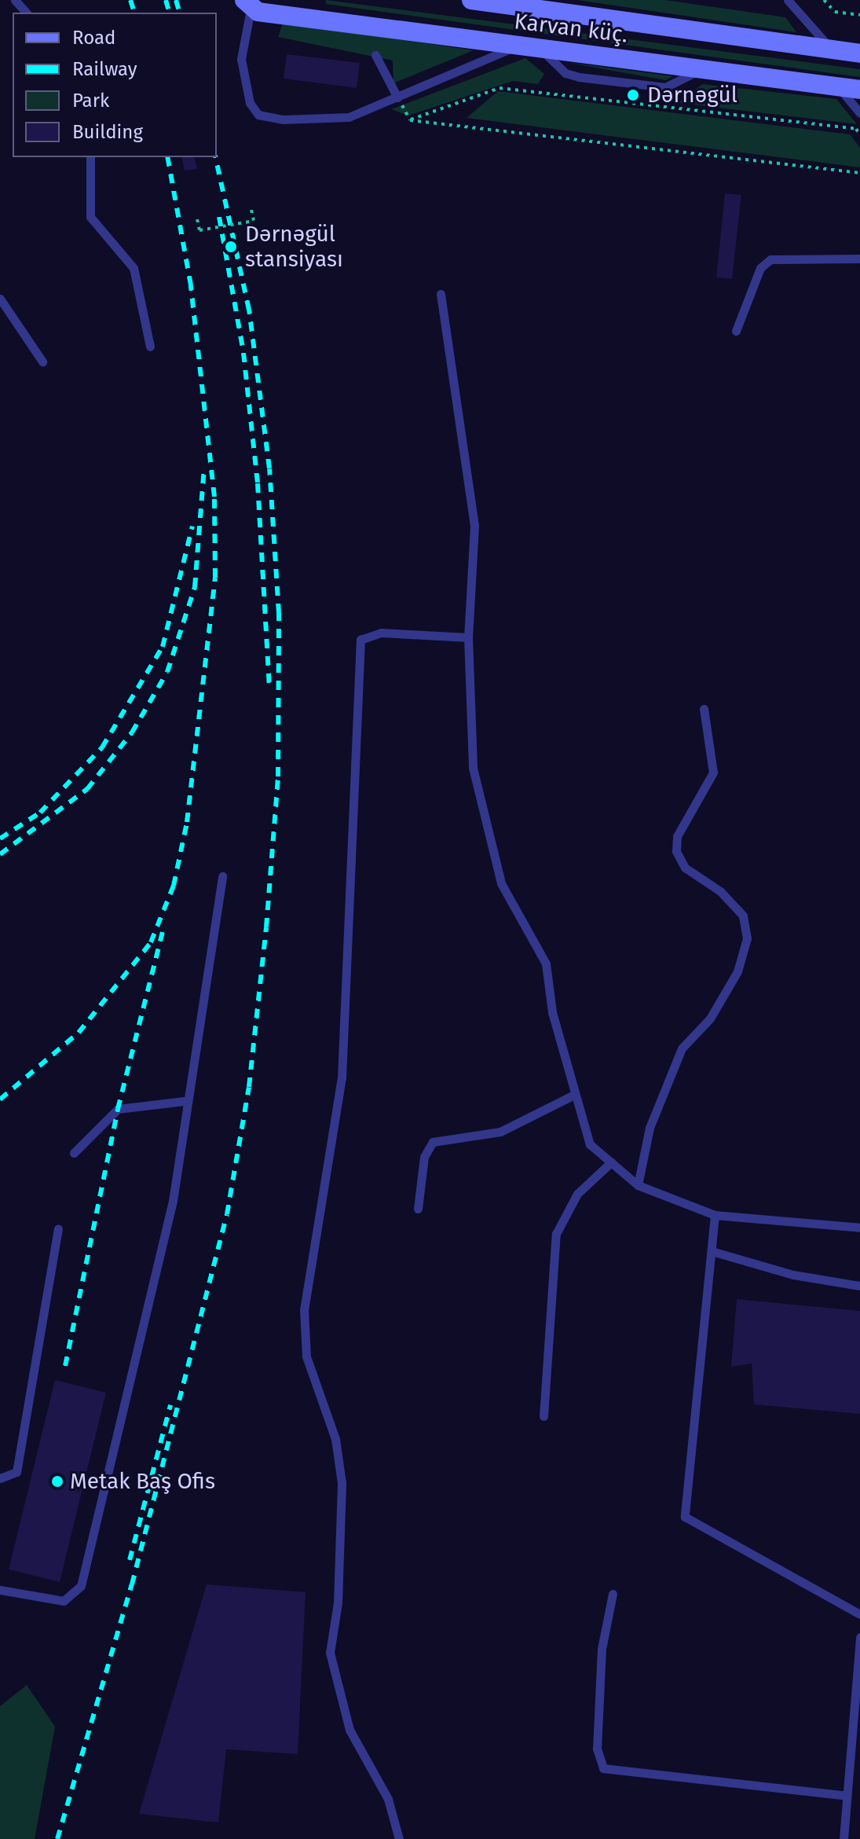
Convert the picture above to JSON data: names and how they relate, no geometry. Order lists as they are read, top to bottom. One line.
{"streets":{"street":["Karvan küç."]},"places":["Dərnəgül","Dərnəgül stansiyası","Metak Baş Ofis"],"legend":["Road","Railway","Park","Building"]}
